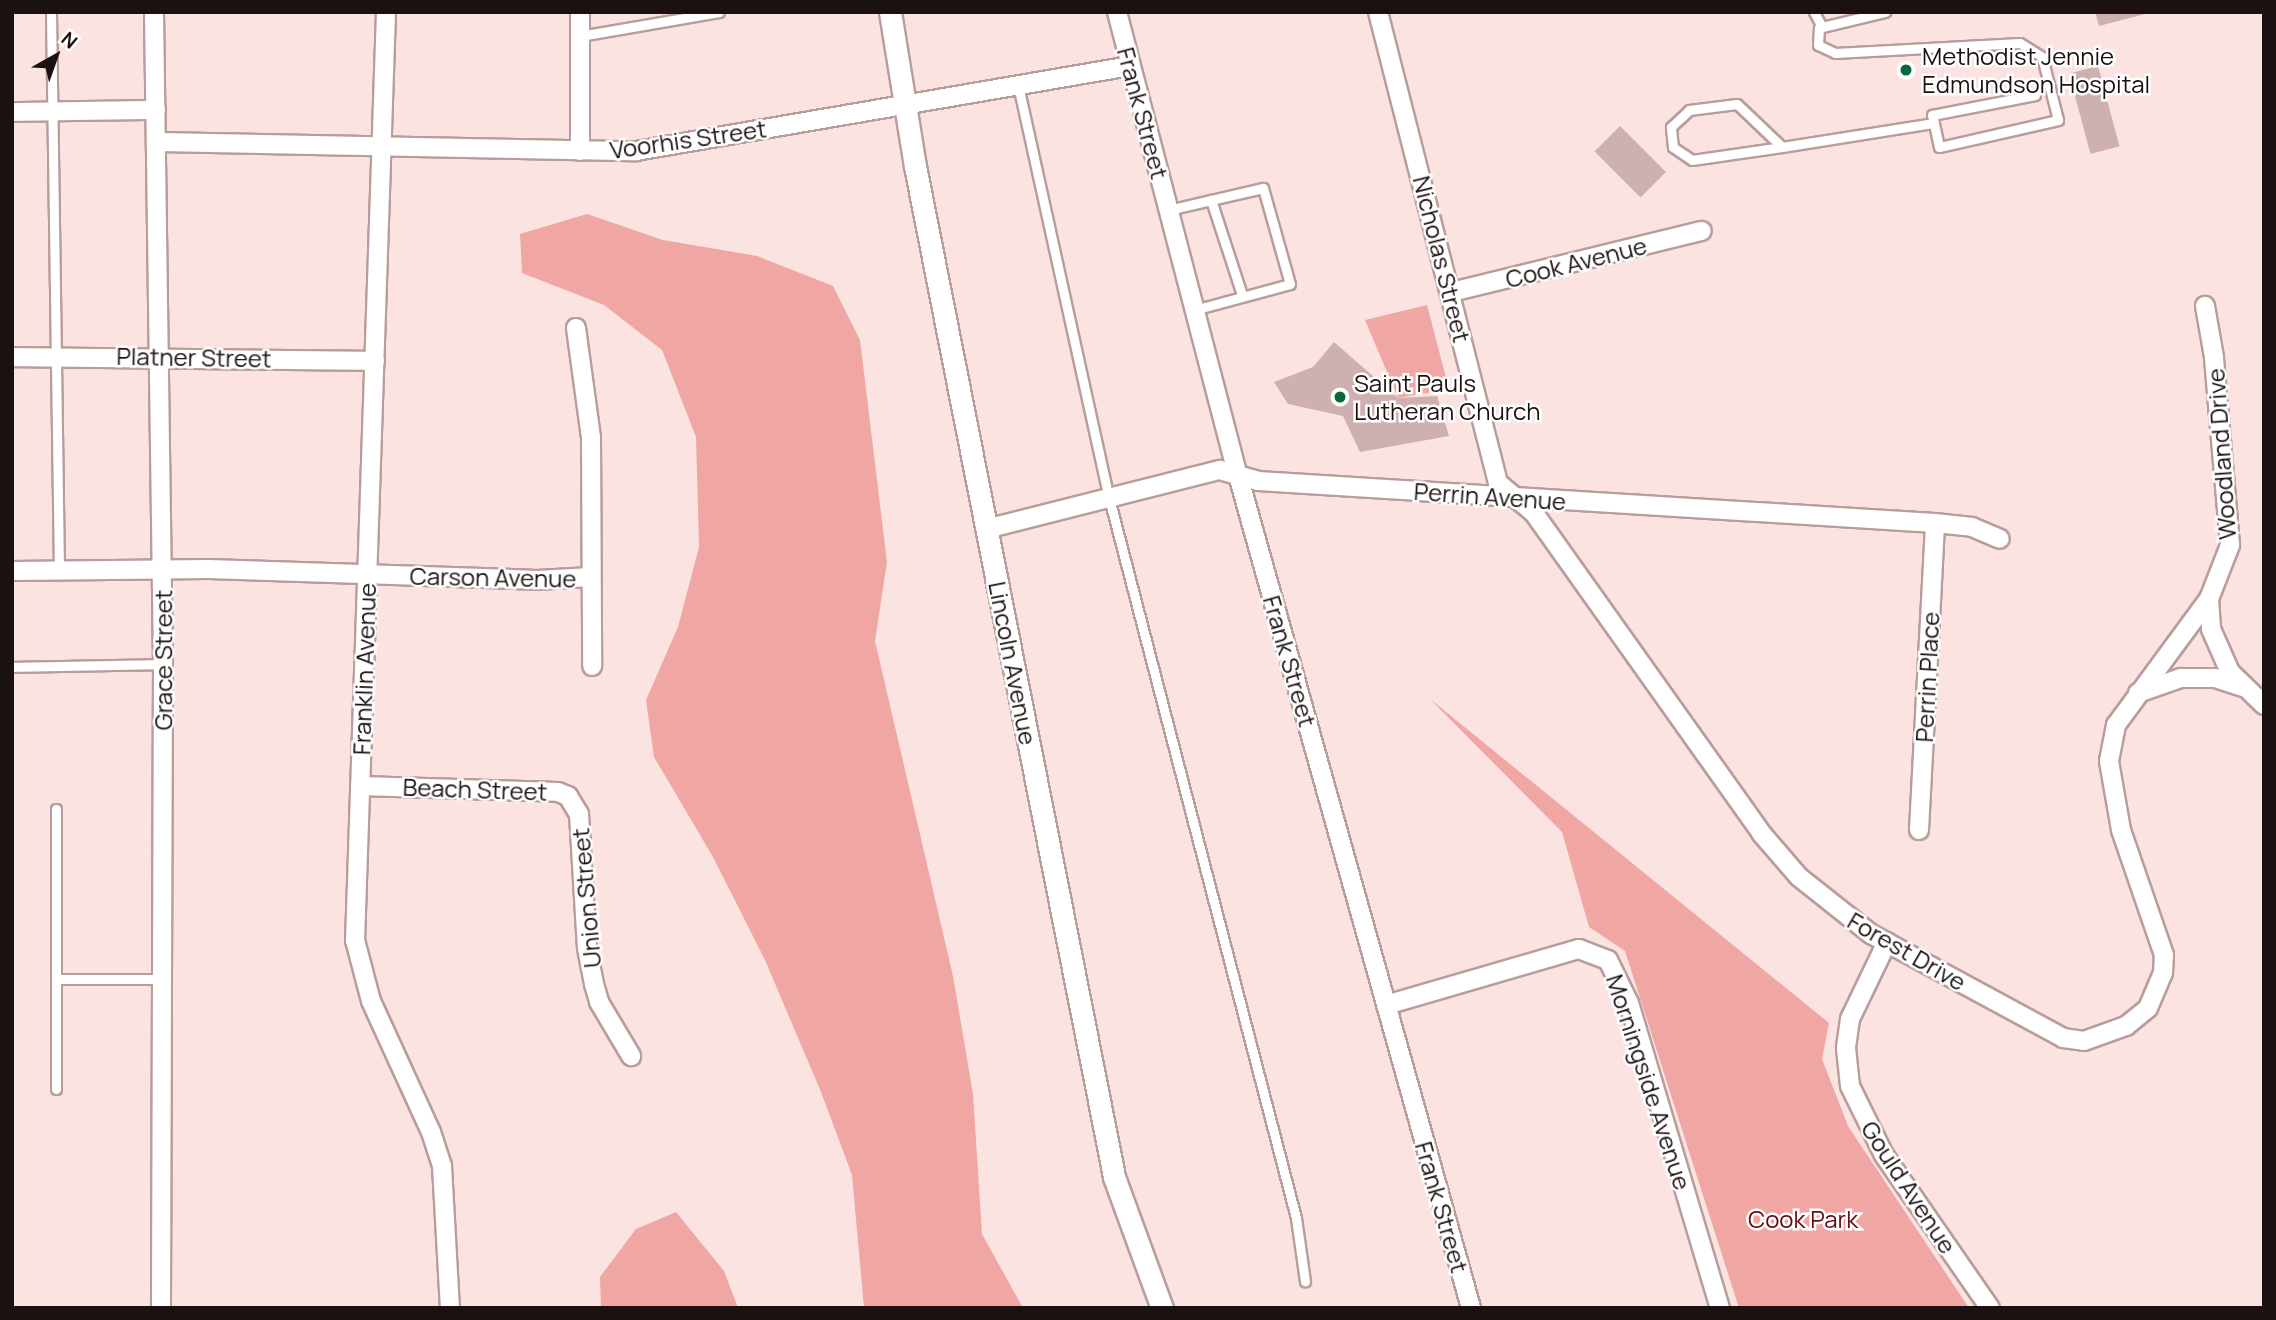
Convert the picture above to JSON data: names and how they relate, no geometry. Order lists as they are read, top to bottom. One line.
{"streets":{"street":["Frank Street","Voorhis Street","Nicholas Street","Cook Avenue","Platner Street","Woodland Drive","Perrin Avenue","Carson Avenue","Grace Street","Lincoln Avenue","Franklin Avenue","Perrin Place","Beach Street","Union Street","Forest Drive","Morningside Avenue","Gould Avenue"]},"crossings":[["Frank Street","Voorhis Street"],["Frank Street","Perrin Avenue"],["Frank Street","Morningside Avenue"],["Voorhis Street","Grace Street"],["Voorhis Street","Lincoln Avenue"],["Voorhis Street","Franklin Avenue"],["Nicholas Street","Cook Avenue"],["Nicholas Street","Perrin Avenue"],["Nicholas Street","Forest Drive"],["Platner Street","Grace Street"],["Platner Street","Franklin Avenue"],["Woodland Drive","Forest Drive"],["Perrin Avenue","Lincoln Avenue"],["Perrin Avenue","Perrin Place"],["Perrin Avenue","Forest Drive"],["Carson Avenue","Grace Street"],["Carson Avenue","Franklin Avenue"],["Franklin Avenue","Beach Street"],["Beach Street","Union Street"],["Forest Drive","Gould Avenue"]],"parks":["Cook Park"],"places":["Methodist Jennie Edmundson Hospital","Saint Pauls Lutheran Church"],"north":"top right"}
